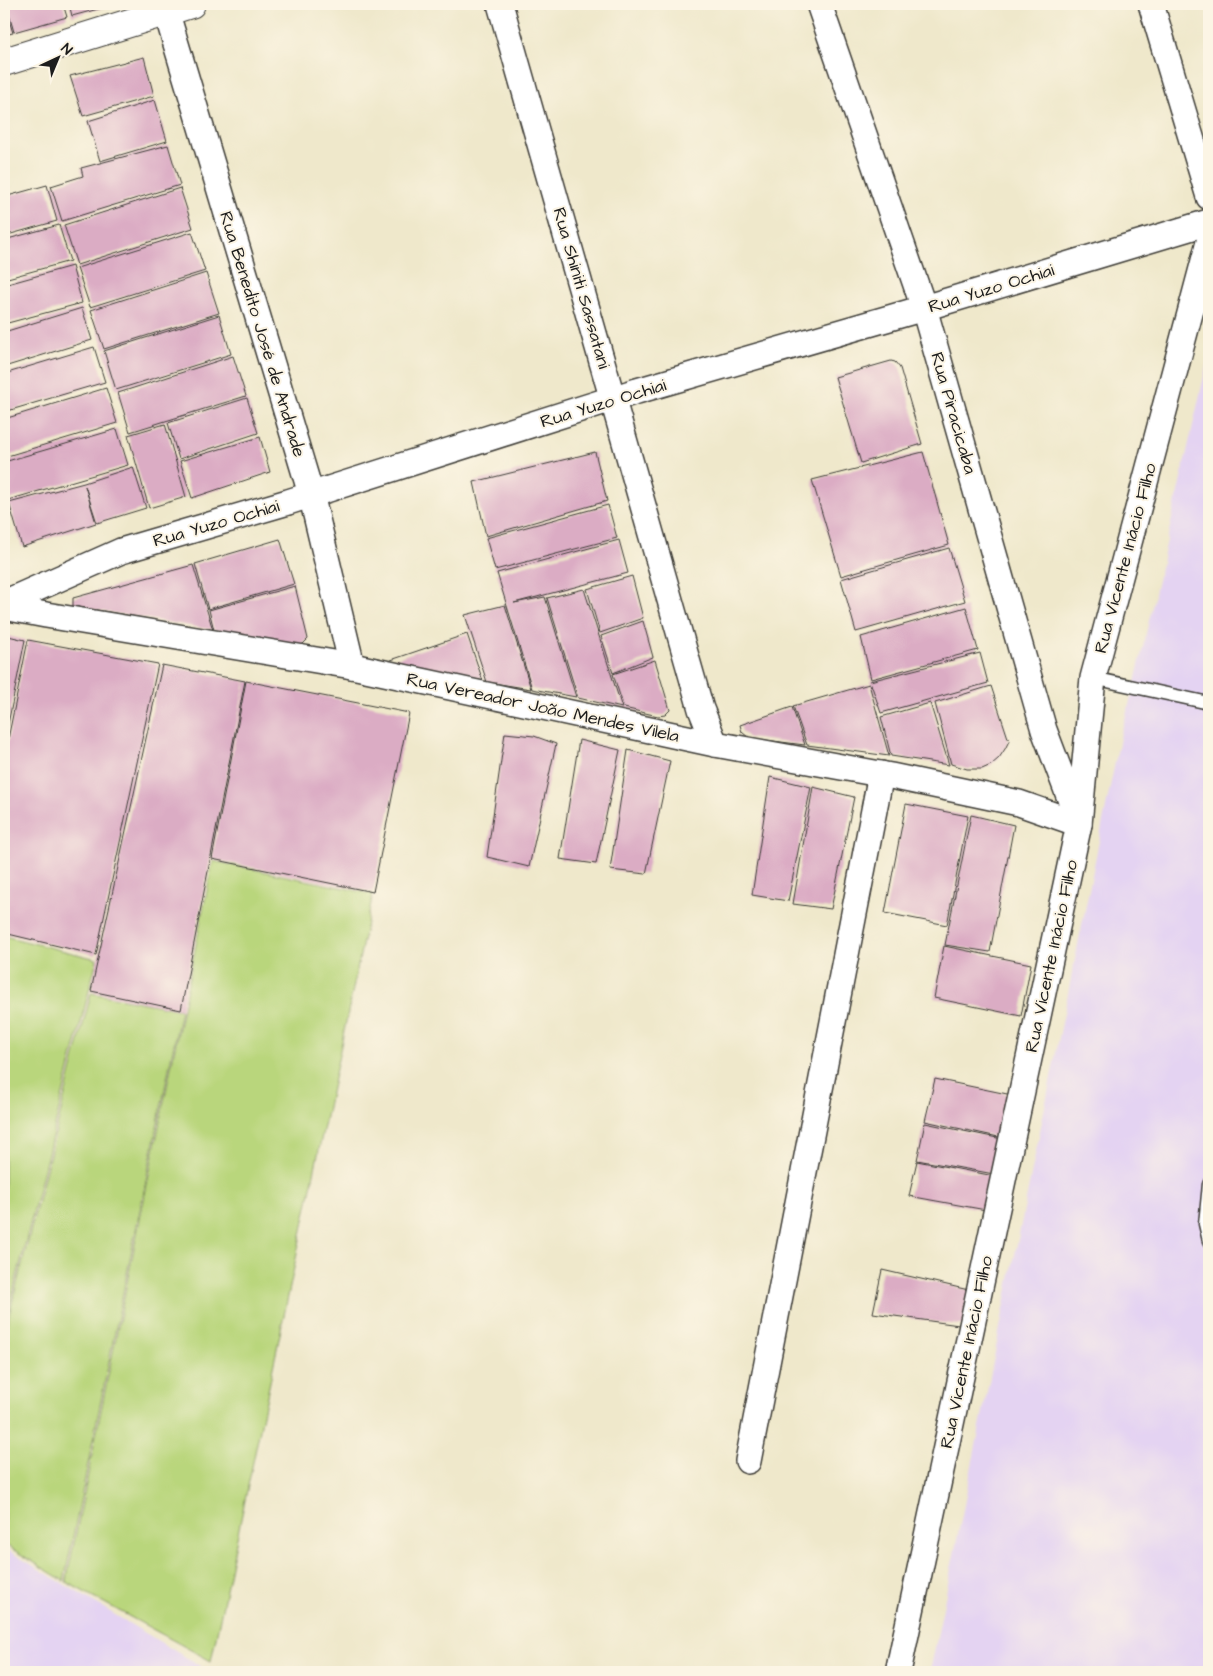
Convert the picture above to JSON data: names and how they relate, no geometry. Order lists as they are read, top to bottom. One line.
{"streets":{"street":["Rua Shiniti Sassatani","Rua Yuzo Ochiai","Rua Benedito José de Andrade","Rua Piracicaba","Rua Vicente Inácio Filho","Rua Vereador João Mendes Vilela"]},"crossings":[["Rua Shiniti Sassatani","Rua Yuzo Ochiai"],["Rua Shiniti Sassatani","Rua Vereador João Mendes Vilela"],["Rua Yuzo Ochiai","Rua Benedito José de Andrade"],["Rua Yuzo Ochiai","Rua Piracicaba"],["Rua Yuzo Ochiai","Rua Vereador João Mendes Vilela"],["Rua Benedito José de Andrade","Rua Vereador João Mendes Vilela"],["Rua Piracicaba","Rua Vicente Inácio Filho"],["Rua Piracicaba","Rua Vereador João Mendes Vilela"],["Rua Vicente Inácio Filho","Rua Vereador João Mendes Vilela"]],"north":"top right"}
